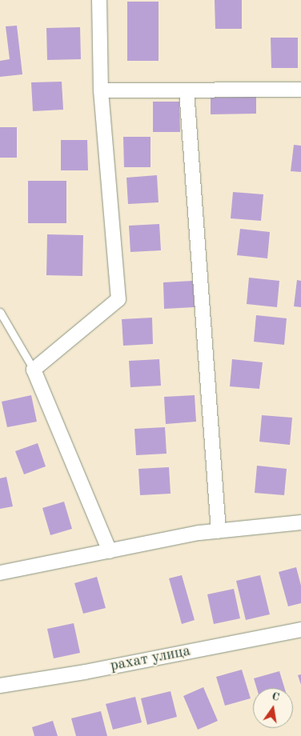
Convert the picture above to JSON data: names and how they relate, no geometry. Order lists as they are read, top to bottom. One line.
{"streets":{"street":["рахат улица"]},"north":"top"}
